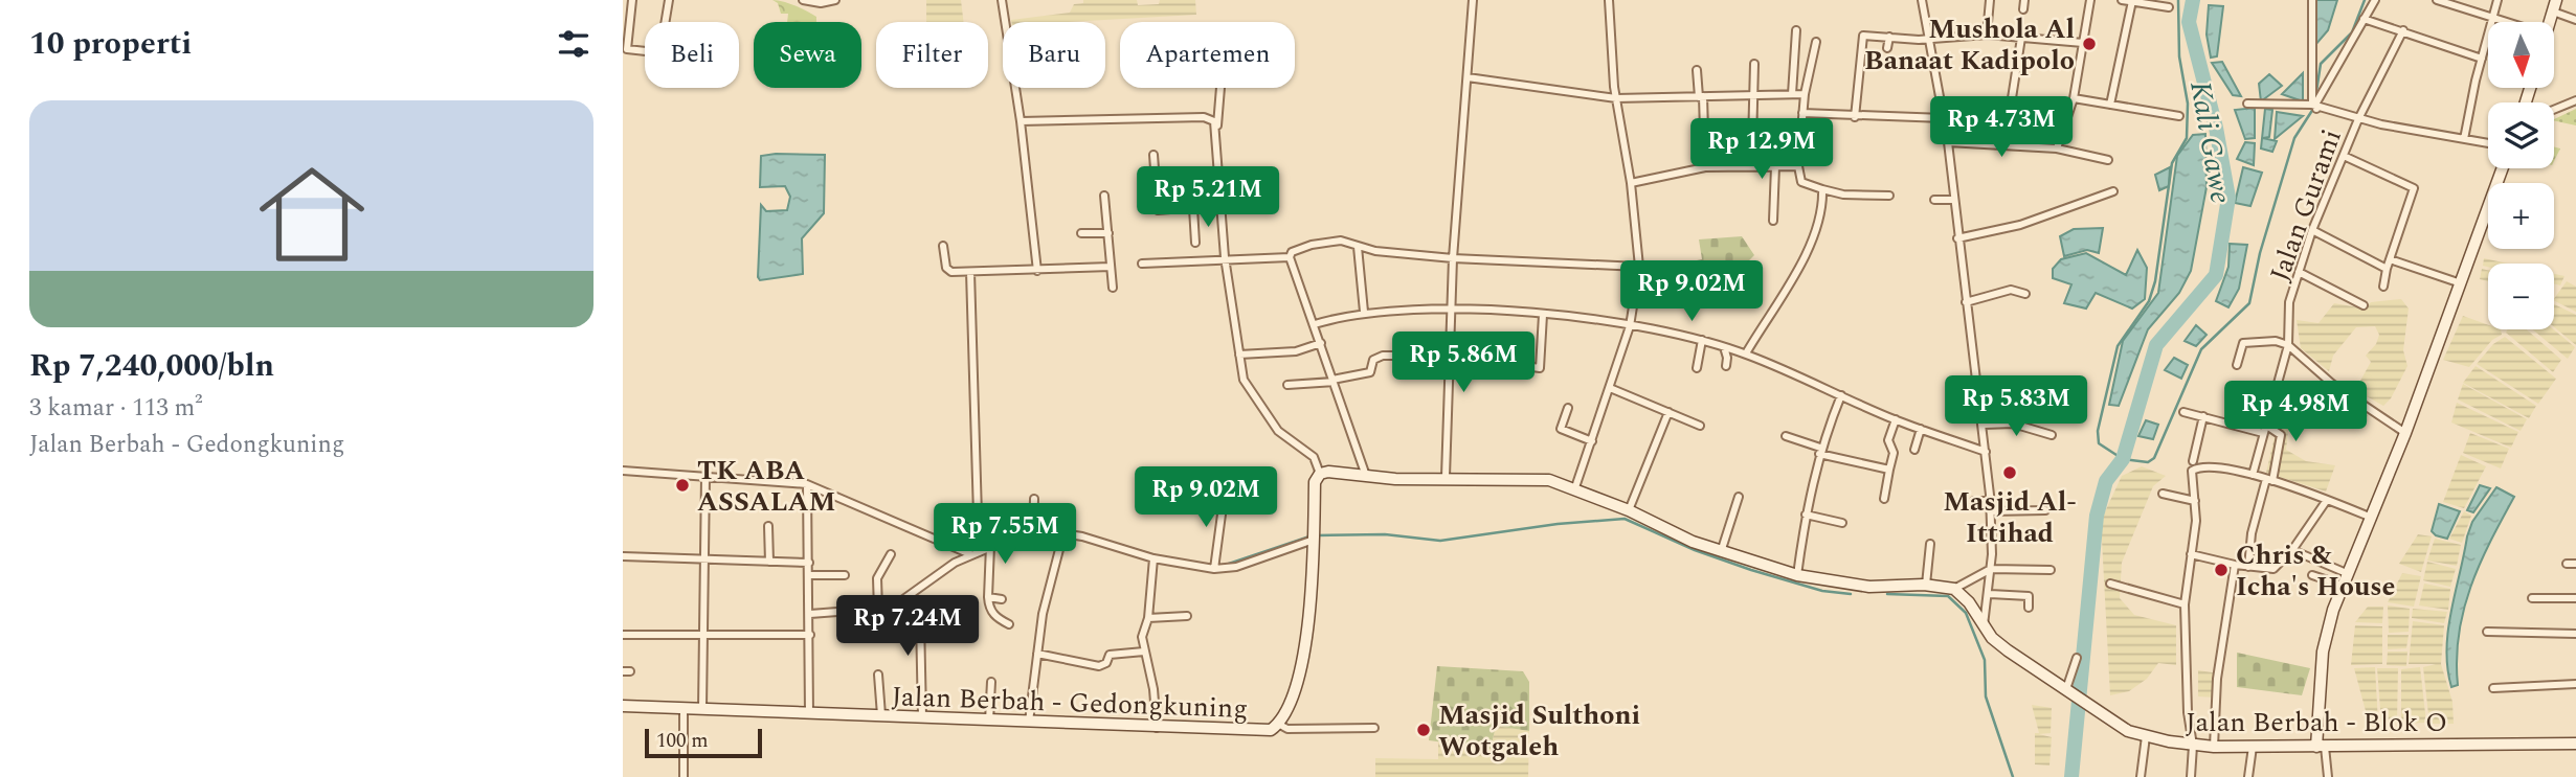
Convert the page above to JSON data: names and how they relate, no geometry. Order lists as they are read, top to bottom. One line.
{"streets":{"main road":["Jalan Berbah - Gedongkuning","Jalan Berbah - Blok O"],"street":["Jalan Gurami"]},"water":["Kali Gawe"],"places":["Mushola Al Banaat Kadipolo","Masjid Al- Ittihad","TK ABA ASSALAM","Chris & Icha's House","Masjid Sulthoni Wotgaleh"],"scale_bar":"100 m","north":"bottom","page":{"heading":"10 properti","map_buttons":["+","−"],"chip":["Beli","Sewa","Filter","Baru","Apartemen"],"list":[{"name":"Rp 7,240,000/bln","note":"3 kamar · 113 m² · Jalan Berbah - Gedongkuning"}],"price":["Rp 4.73M","Rp 12.9M","Rp 5.21M","Rp 9.02M","Rp 5.86M","Rp 5.83M","Rp 4.98M","Rp 9.02M","Rp 7.55M","Rp 7.24M"],"scale":"100 m"}}
